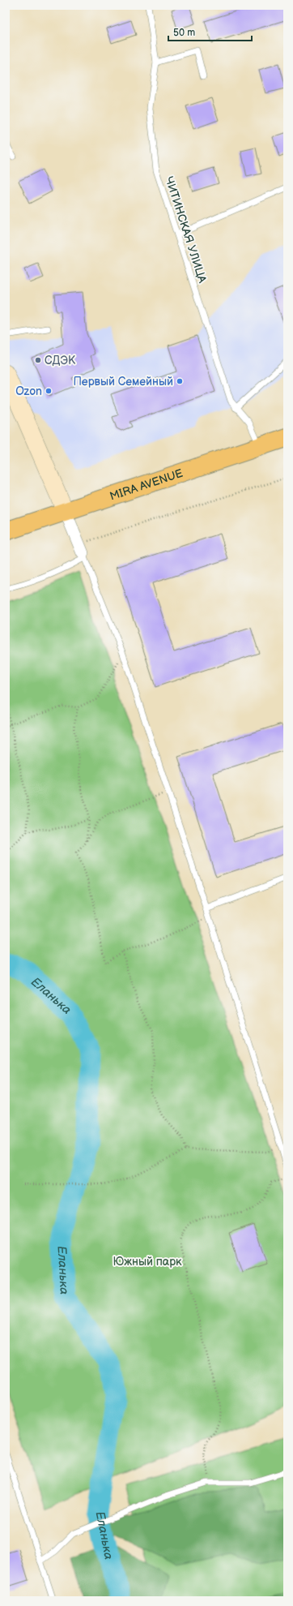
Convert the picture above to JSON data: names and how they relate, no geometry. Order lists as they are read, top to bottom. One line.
{"streets":{"main road":["MIRA AVENUE"],"lane":["ЧИТИНСКАЯ УЛИЦА"]},"crossings":[["ЧИТИНСКАЯ УЛИЦА","MIRA AVENUE"]],"water":["Еланька"],"parks":["Южный парк"],"places":["СДЭК","Первый Семейный","Ozon"],"scale_bar":"50 m"}
